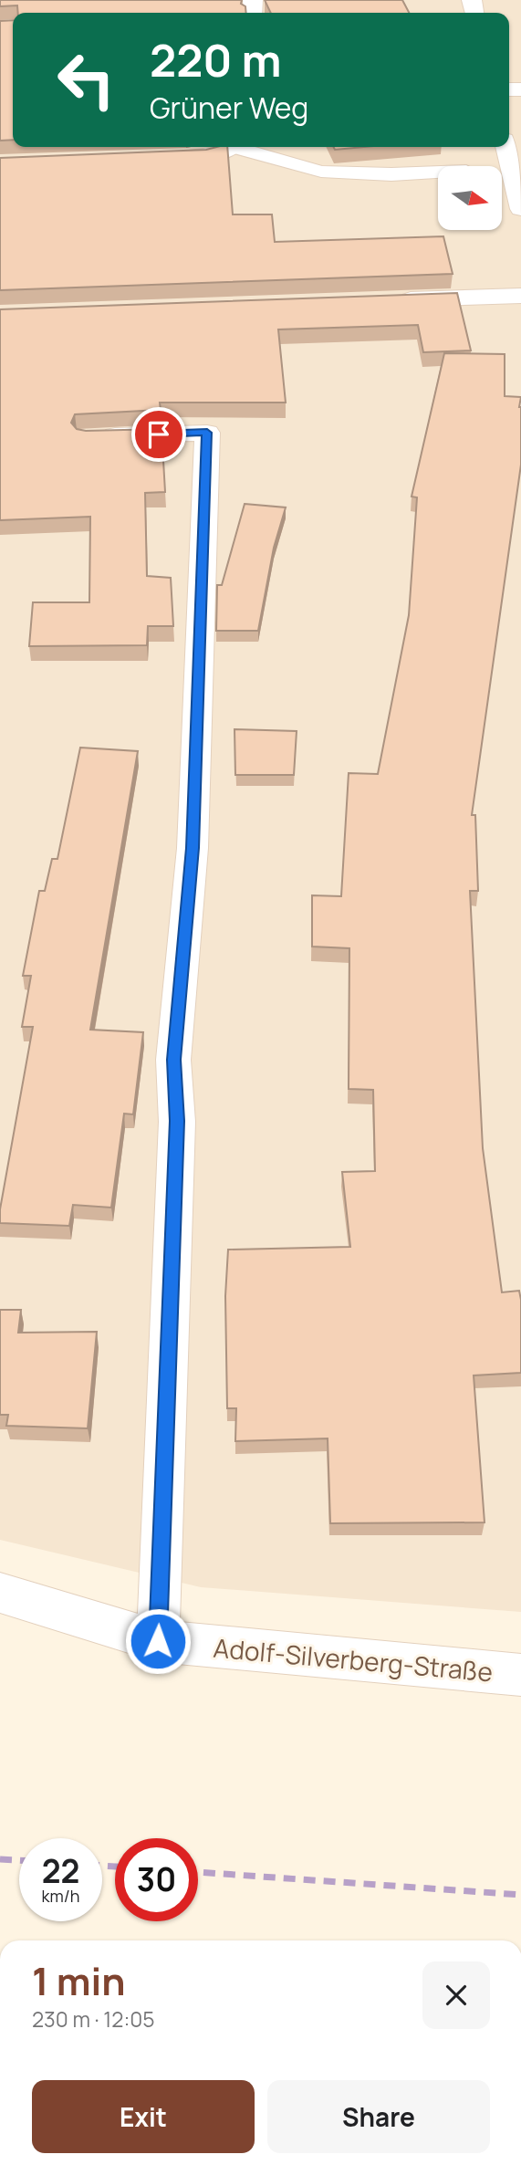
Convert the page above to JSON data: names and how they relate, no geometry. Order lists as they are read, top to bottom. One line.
{"streets":{"street":["Adolf-Silverberg-Straße"]},"north":"right","page":{"turn":["220 m","Grüner Weg"],"speed":"22 km/h","limit":"30","heading":["1 min","230 m · 12:05"],"buttons":["Exit","Share"]}}
